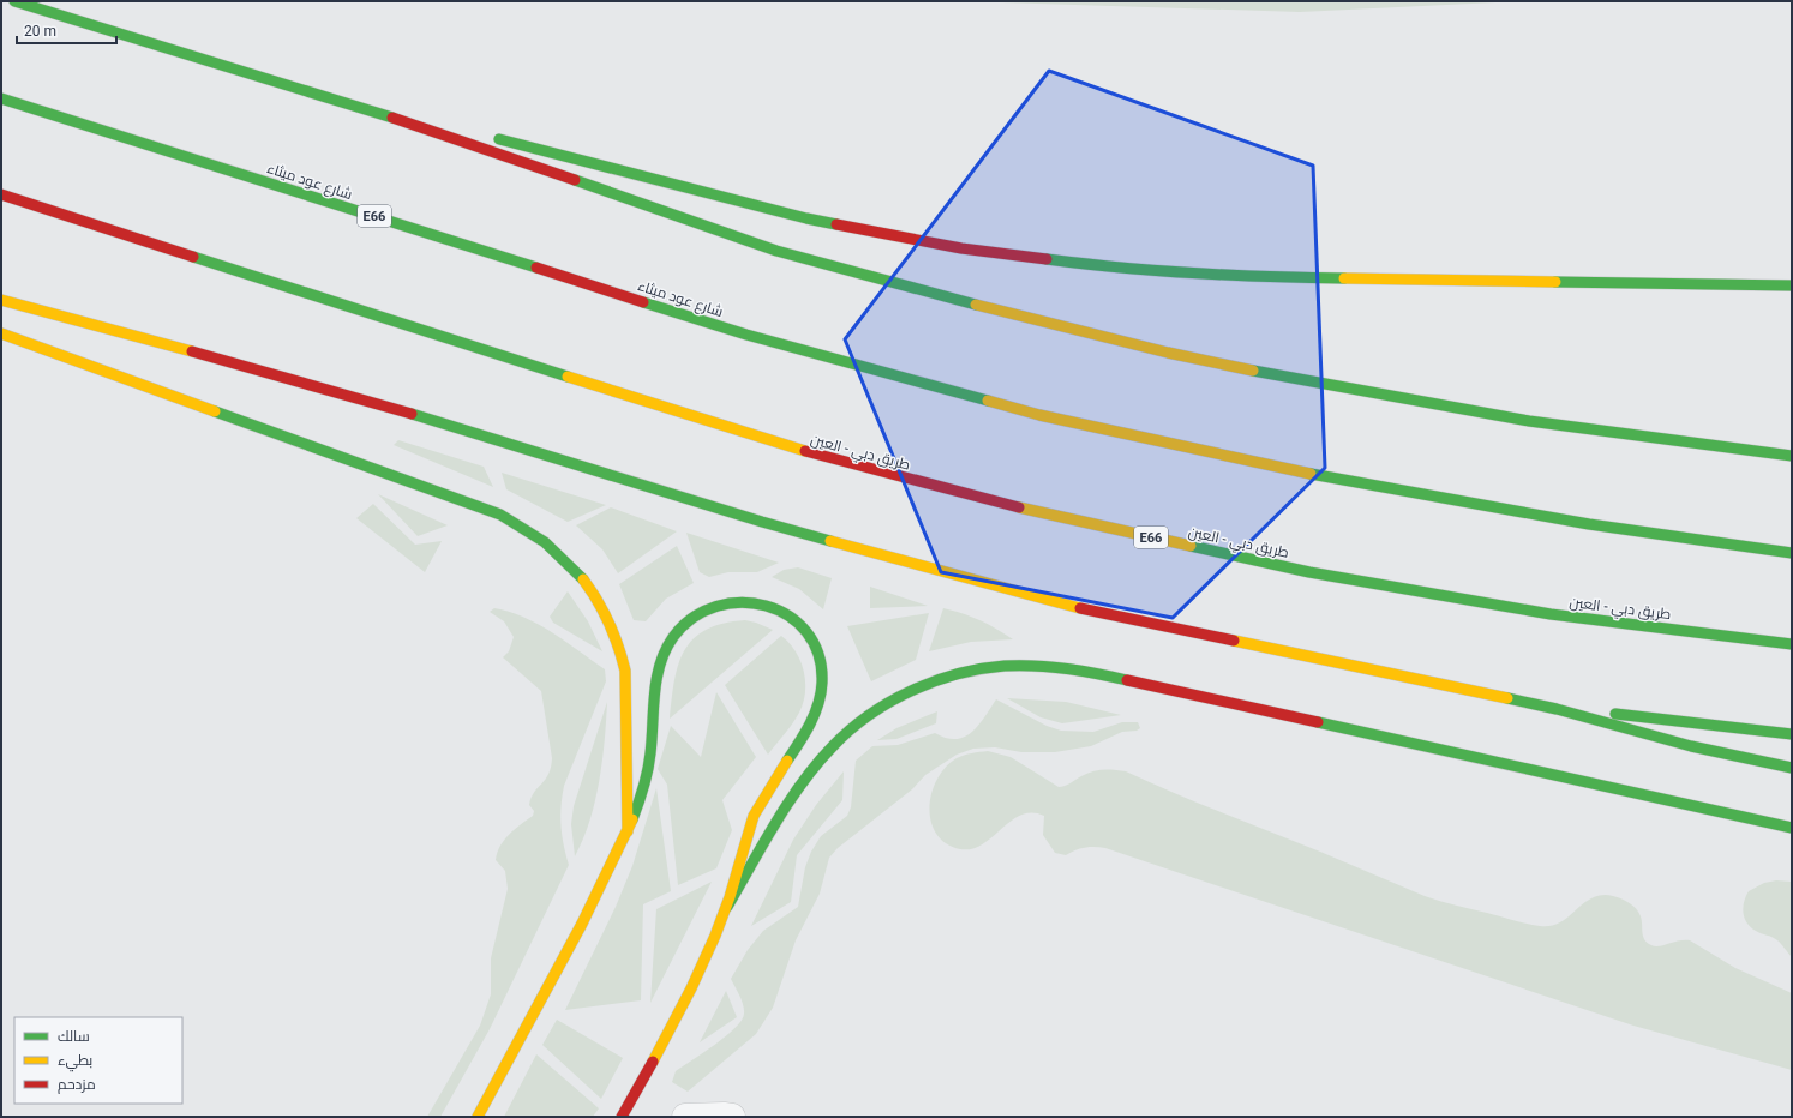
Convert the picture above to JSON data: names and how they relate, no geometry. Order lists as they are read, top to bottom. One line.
{"streets":{"main road":["شارع عود ميثاء","E66","طريق دبي - العين"]},"legend":["سالك","بطيء","مزدحم"],"scale_bar":"20 m"}
